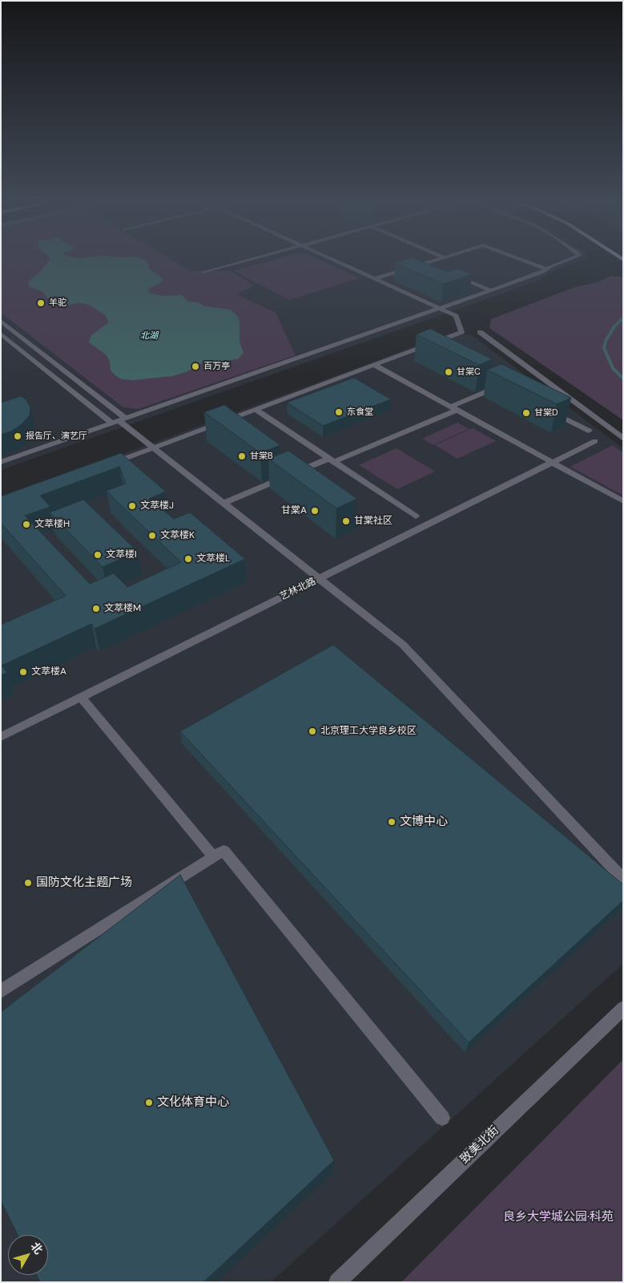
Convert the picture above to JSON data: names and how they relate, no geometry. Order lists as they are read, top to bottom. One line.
{"streets":{"street":["艺林北路","致美北街"]},"water":["北湖"],"parks":["良乡大学城公园·科苑"],"places":["羊驼","百万亭","甘棠C","东食堂","甘棠D","报告厅、演艺厅","甘棠B","文萃楼J","甘棠A","甘棠社区","文萃楼H","文萃楼K","文萃楼I","文萃楼L","文萃楼M","文萃楼A","北京理工大学良乡校区","文博中心","国防文化主题广场","文化体育中心"],"north":"top right"}
